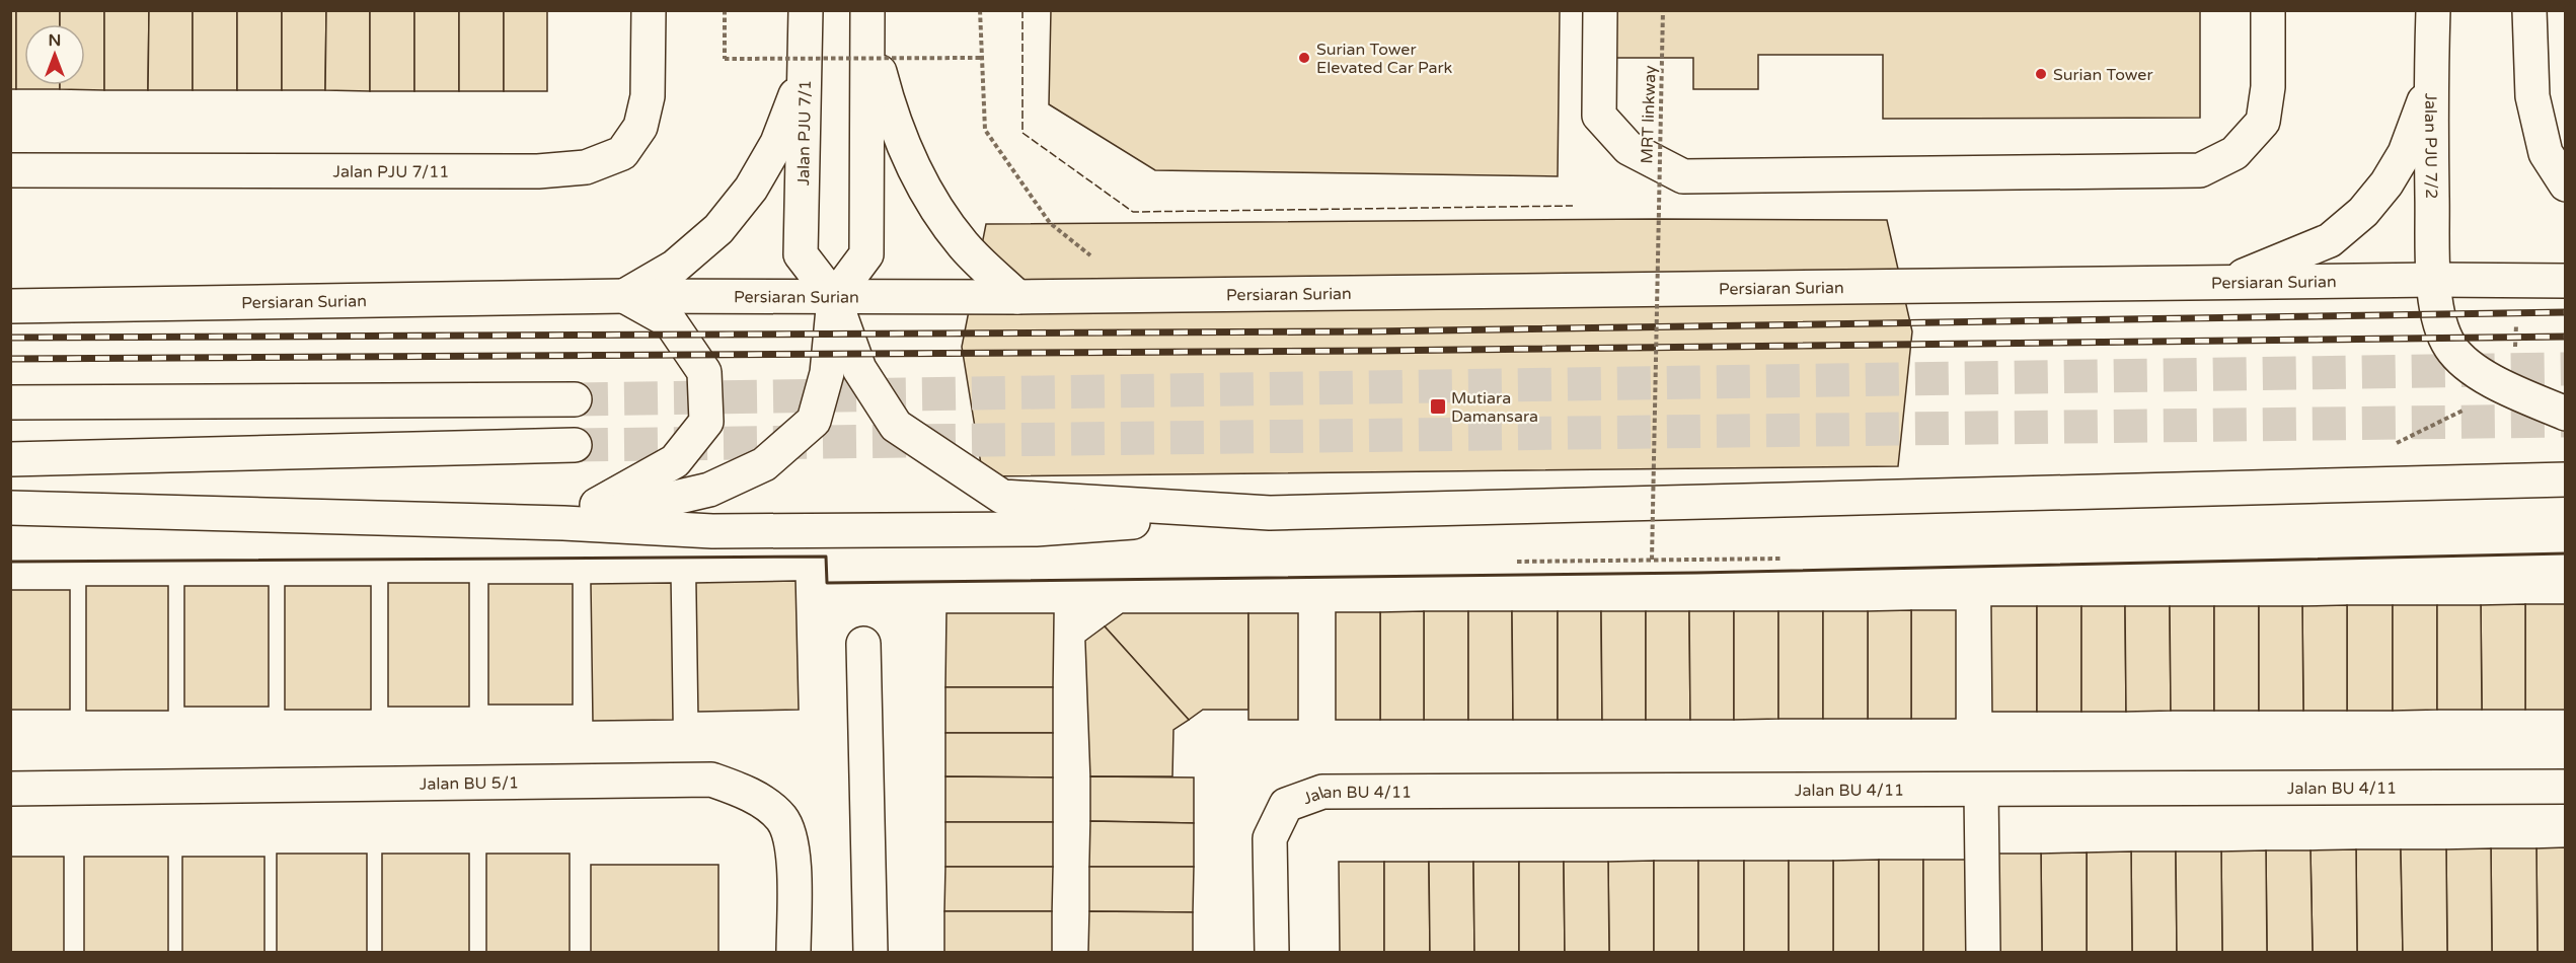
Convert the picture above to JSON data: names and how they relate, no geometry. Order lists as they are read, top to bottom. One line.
{"streets":{"street":["Jalan PJU 7/1","Jalan PJU 7/2","Jalan PJU 7/11","Persiaran Surian","Jalan BU 5/1","Jalan BU 4/11"],"path":["MRT linkway"]},"crossings":[["Jalan PJU 7/1","Persiaran Surian"],["Jalan PJU 7/2","Persiaran Surian"]],"places":{"other":["Surian Tower Elevated Car Park","Surian Tower"],"transit":["Mutiara Damansara"]},"north":"top"}
